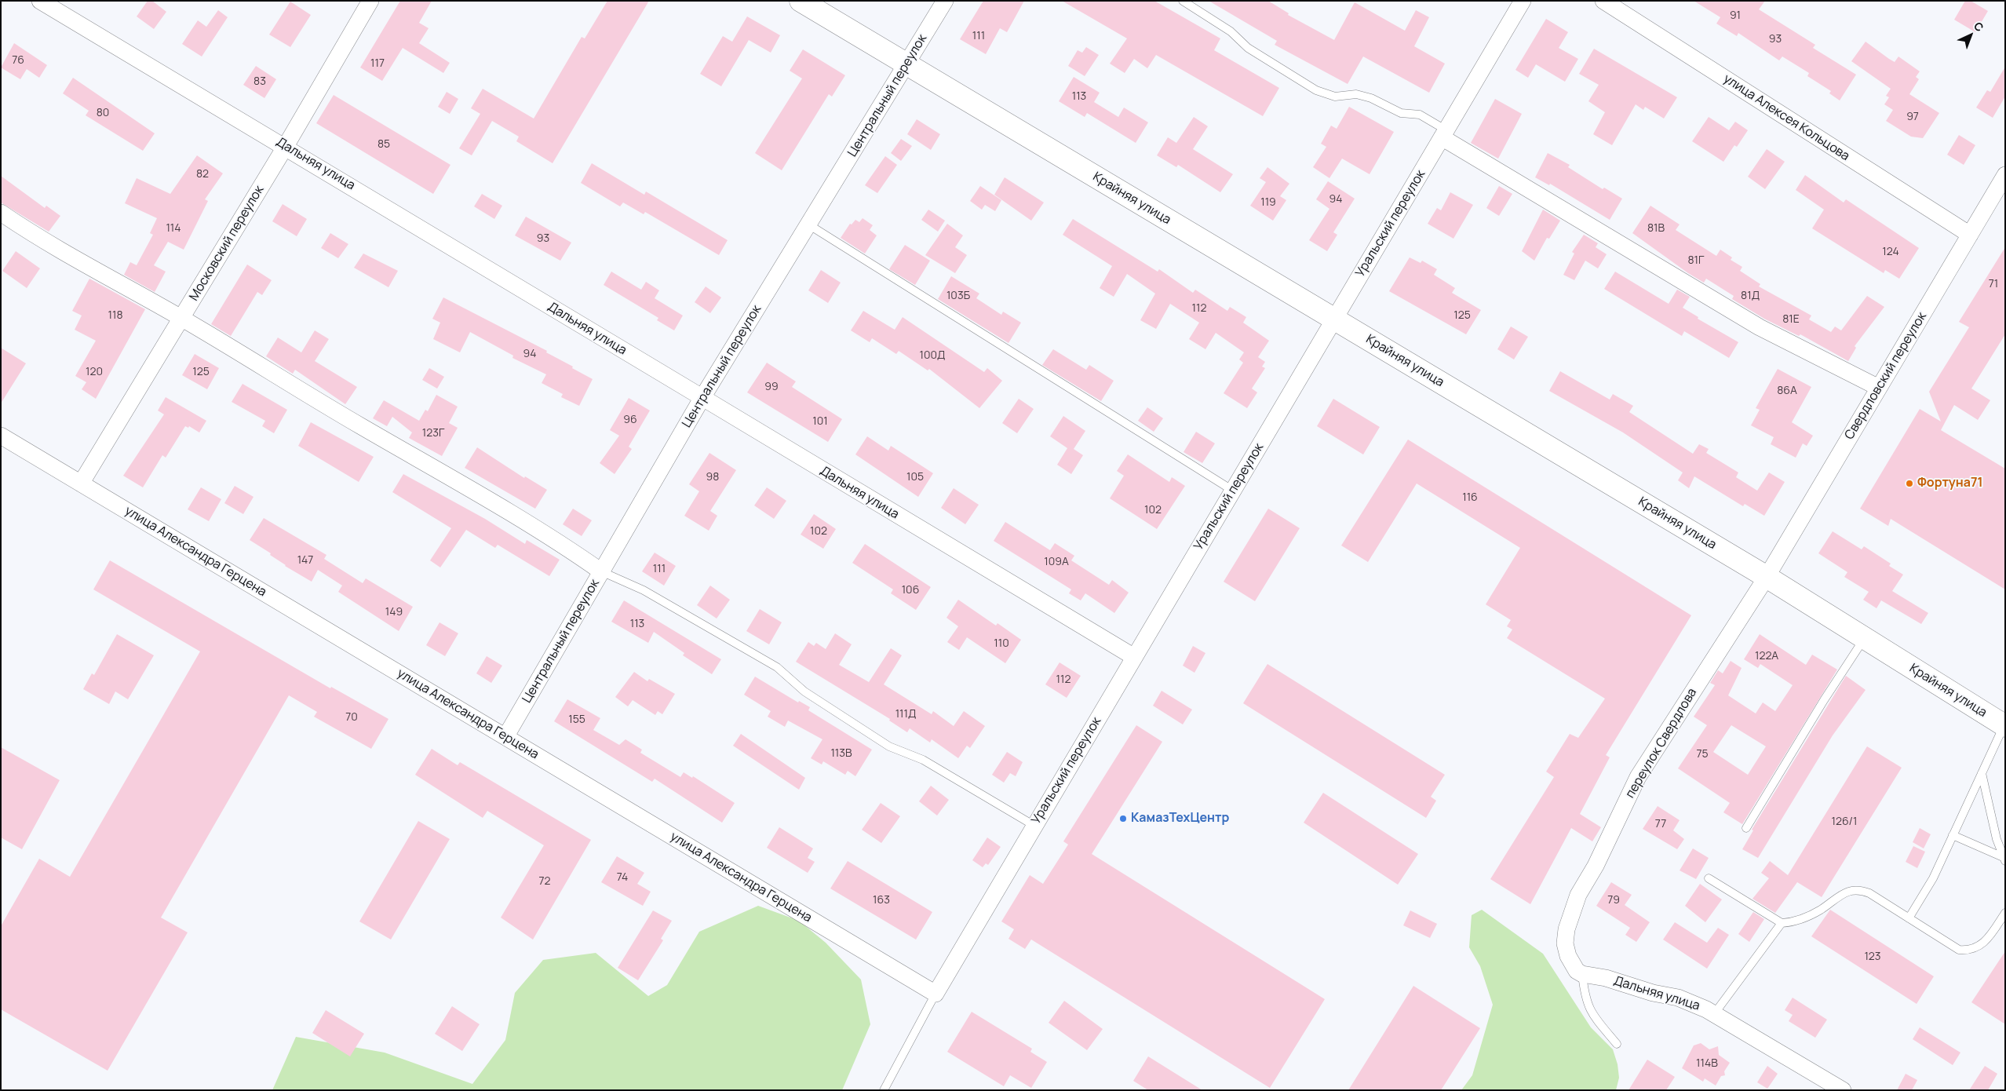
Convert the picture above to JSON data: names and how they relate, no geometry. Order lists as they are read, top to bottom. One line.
{"streets":{"main road":["Крайняя улица"],"street":["Центральный переулок","улица Алексея Кольцова","Дальняя улица","Уральский переулок","Московский переулок","Свердловский переулок","улица Александра Герцена","переулок Свердлова"]},"crossings":[["Центральный переулок","Дальняя улица"],["Центральный переулок","Крайняя улица"],["Центральный переулок","улица Александра Герцена"],["улица Алексея Кольцова","Свердловский переулок"],["Дальняя улица","Уральский переулок"],["Дальняя улица","Московский переулок"],["Дальняя улица","переулок Свердлова"],["Крайняя улица","Уральский переулок"],["Крайняя улица","Свердловский переулок"],["Крайняя улица","переулок Свердлова"],["Уральский переулок","улица Александра Герцена"],["Московский переулок","улица Александра Герцена"],["Свердловский переулок","переулок Свердлова"]],"places":["Фортуна71","КамазТехЦентр"],"house_numbers":["91","111","93","76","117","83","113","80","97","85","82","94","119","114","81В","93","124","81Г","71","103Б","81Д","112","118","125","81Е","94","100Д","120","125","99","86А","96","101","123Г","98","105","116","102","102","147","109А","111","106","149","113","110","122А","112","111Д","70","155","113В","75","126/1","77","74","72","163","79","123","114В"],"north":"top right"}
